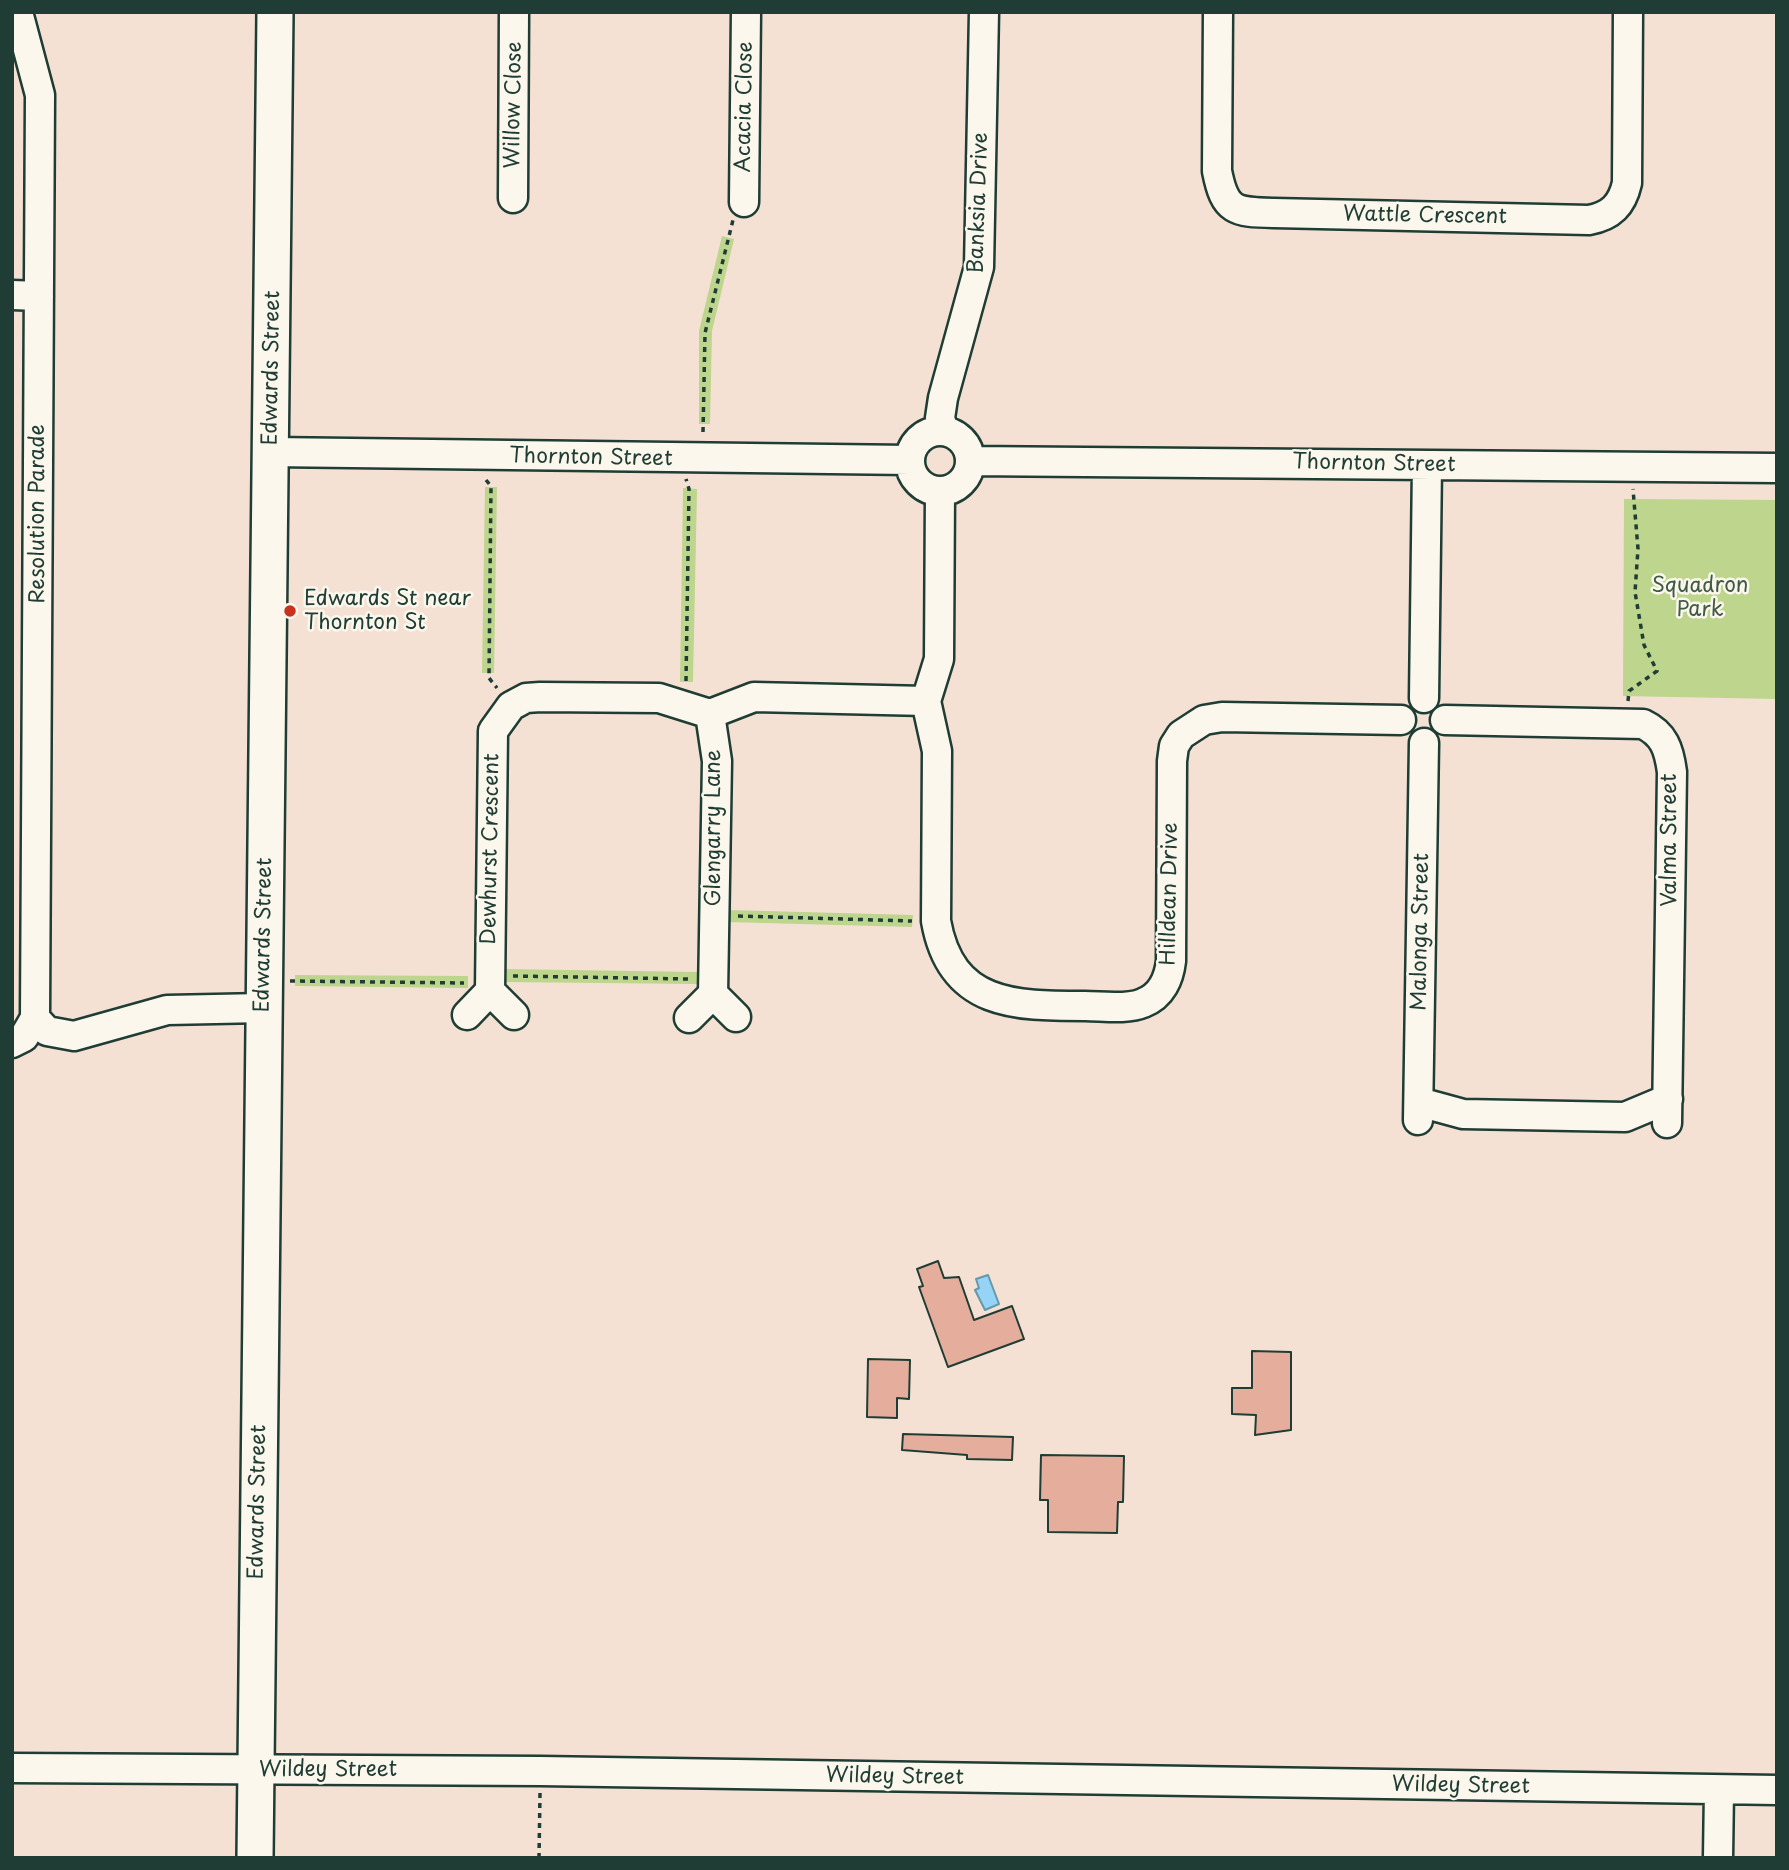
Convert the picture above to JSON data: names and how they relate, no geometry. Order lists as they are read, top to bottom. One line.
{"streets":{"main road":["Edwards Street"],"street":["Willow Close","Acacia Close","Banksia Drive","Wattle Crescent","Thornton Street","Resolution Parade","Glengarry Lane","Valma Street","Dewhurst Crescent","Hilldean Drive","Malonga Street","Wildey Street"]},"crossings":[["Banksia Drive","Thornton Street"],["Banksia Drive","Hilldean Drive"],["Edwards Street","Thornton Street"],["Edwards Street","Wildey Street"],["Thornton Street","Hilldean Drive"],["Valma Street","Hilldean Drive"],["Valma Street","Malonga Street"],["Hilldean Drive","Malonga Street"]],"parks":["Squadron Park"],"places":["Edwards St near Thornton St"]}
